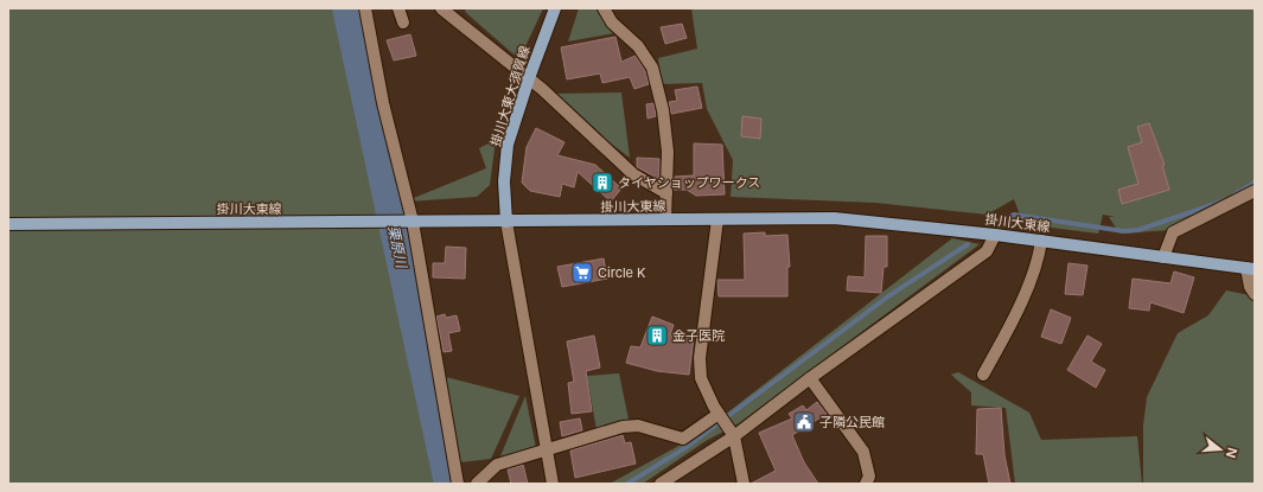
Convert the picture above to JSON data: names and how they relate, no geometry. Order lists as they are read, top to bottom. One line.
{"streets":{"main road":["掛川大東大須賀線","掛川大東線"]},"crossings":[["掛川大東大須賀線","掛川大東線"]],"water":["栗原川"],"places":{"building":["タイヤショップワークス","金子医院"],"supermarket":["Circle K"],"public building":["子隣公民館"]},"north":"right"}
